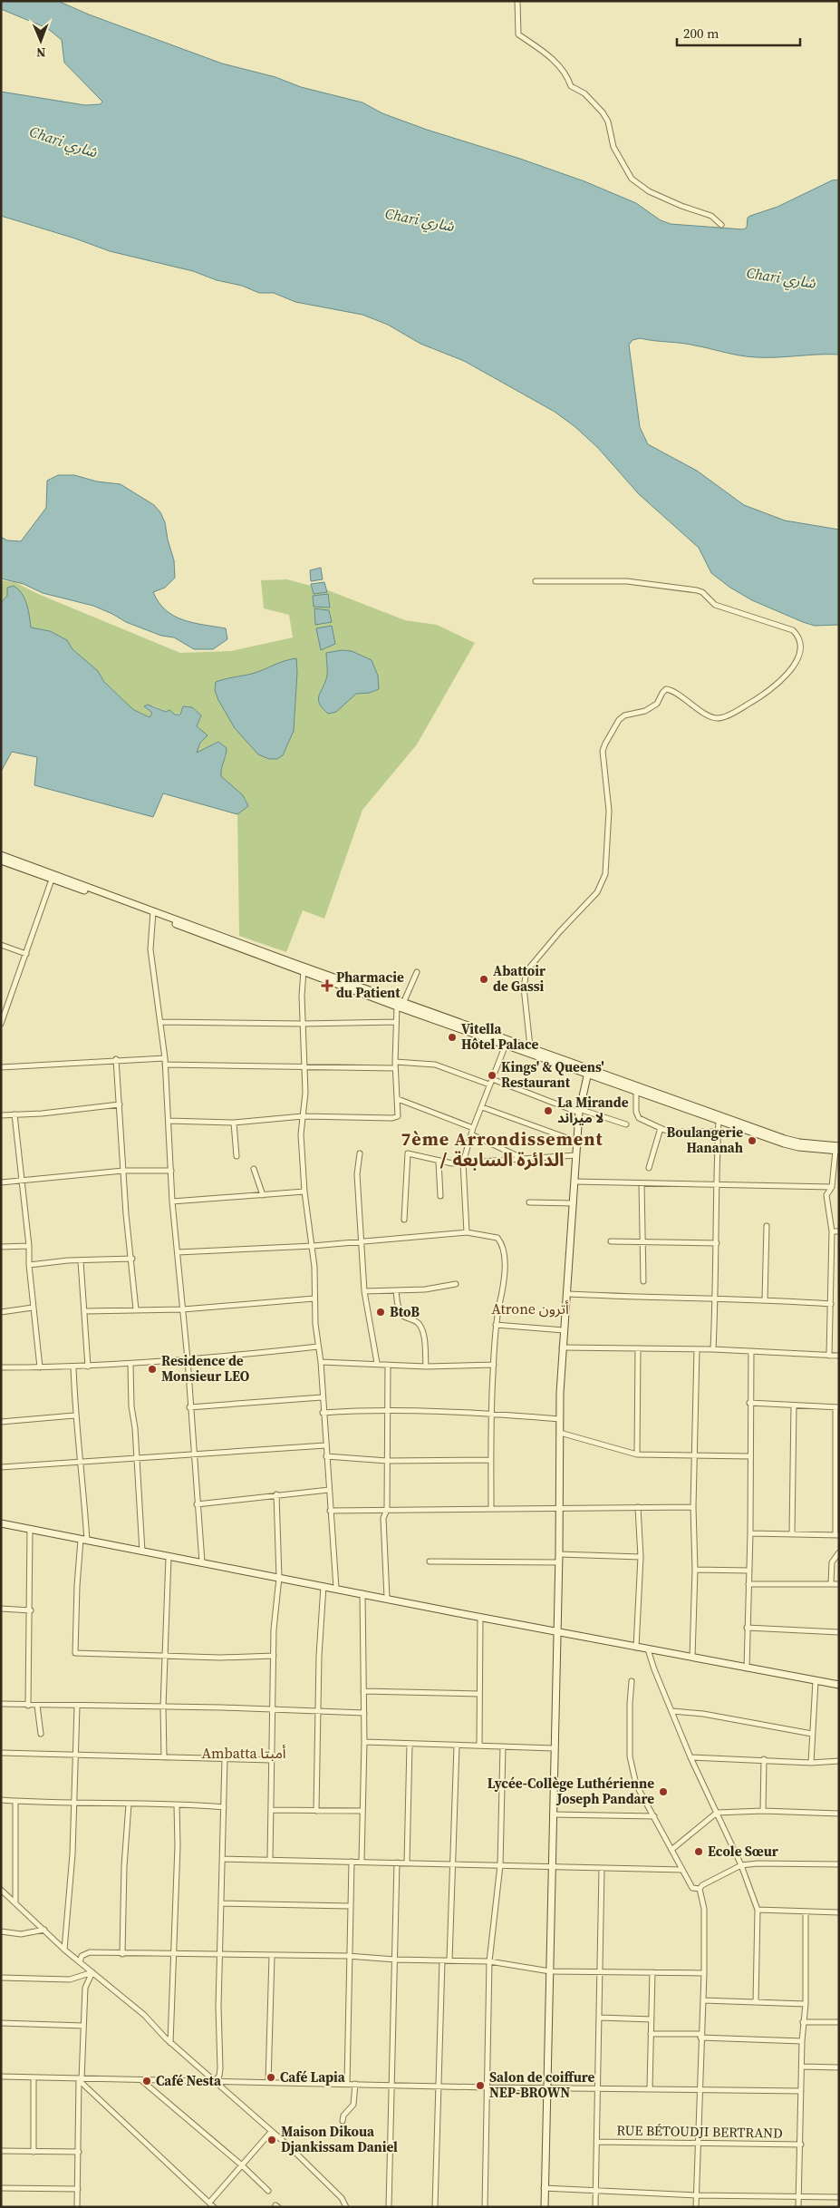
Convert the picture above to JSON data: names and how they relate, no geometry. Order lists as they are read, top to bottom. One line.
{"streets":{"street":["RUE BÉTOUDJI BERTRAND"]},"districts":["7ème Arrondissement / الدائرة السابعة","Atrone أترون","Ambatta أمبتا"],"water":["Chari شاري"],"places":{"other":["Abattoir de Gassi","Vitella Hôtel Palace","Kings' & Queens' Restaurant","La Mirande لا ميراند","Boulangerie Hananah","BtoB","Residence de Monsieur LEO","Lycée-Collège Luthérienne Joseph Pandare","Ecole Sœur","Café Lapia","Café Nesta","Salon de coiffure NEP-BROWN","Maison Dikoua Djankissam Daniel"],"health":["Pharmacie du Patient"]},"scale_bar":"200 m","north":"bottom"}
